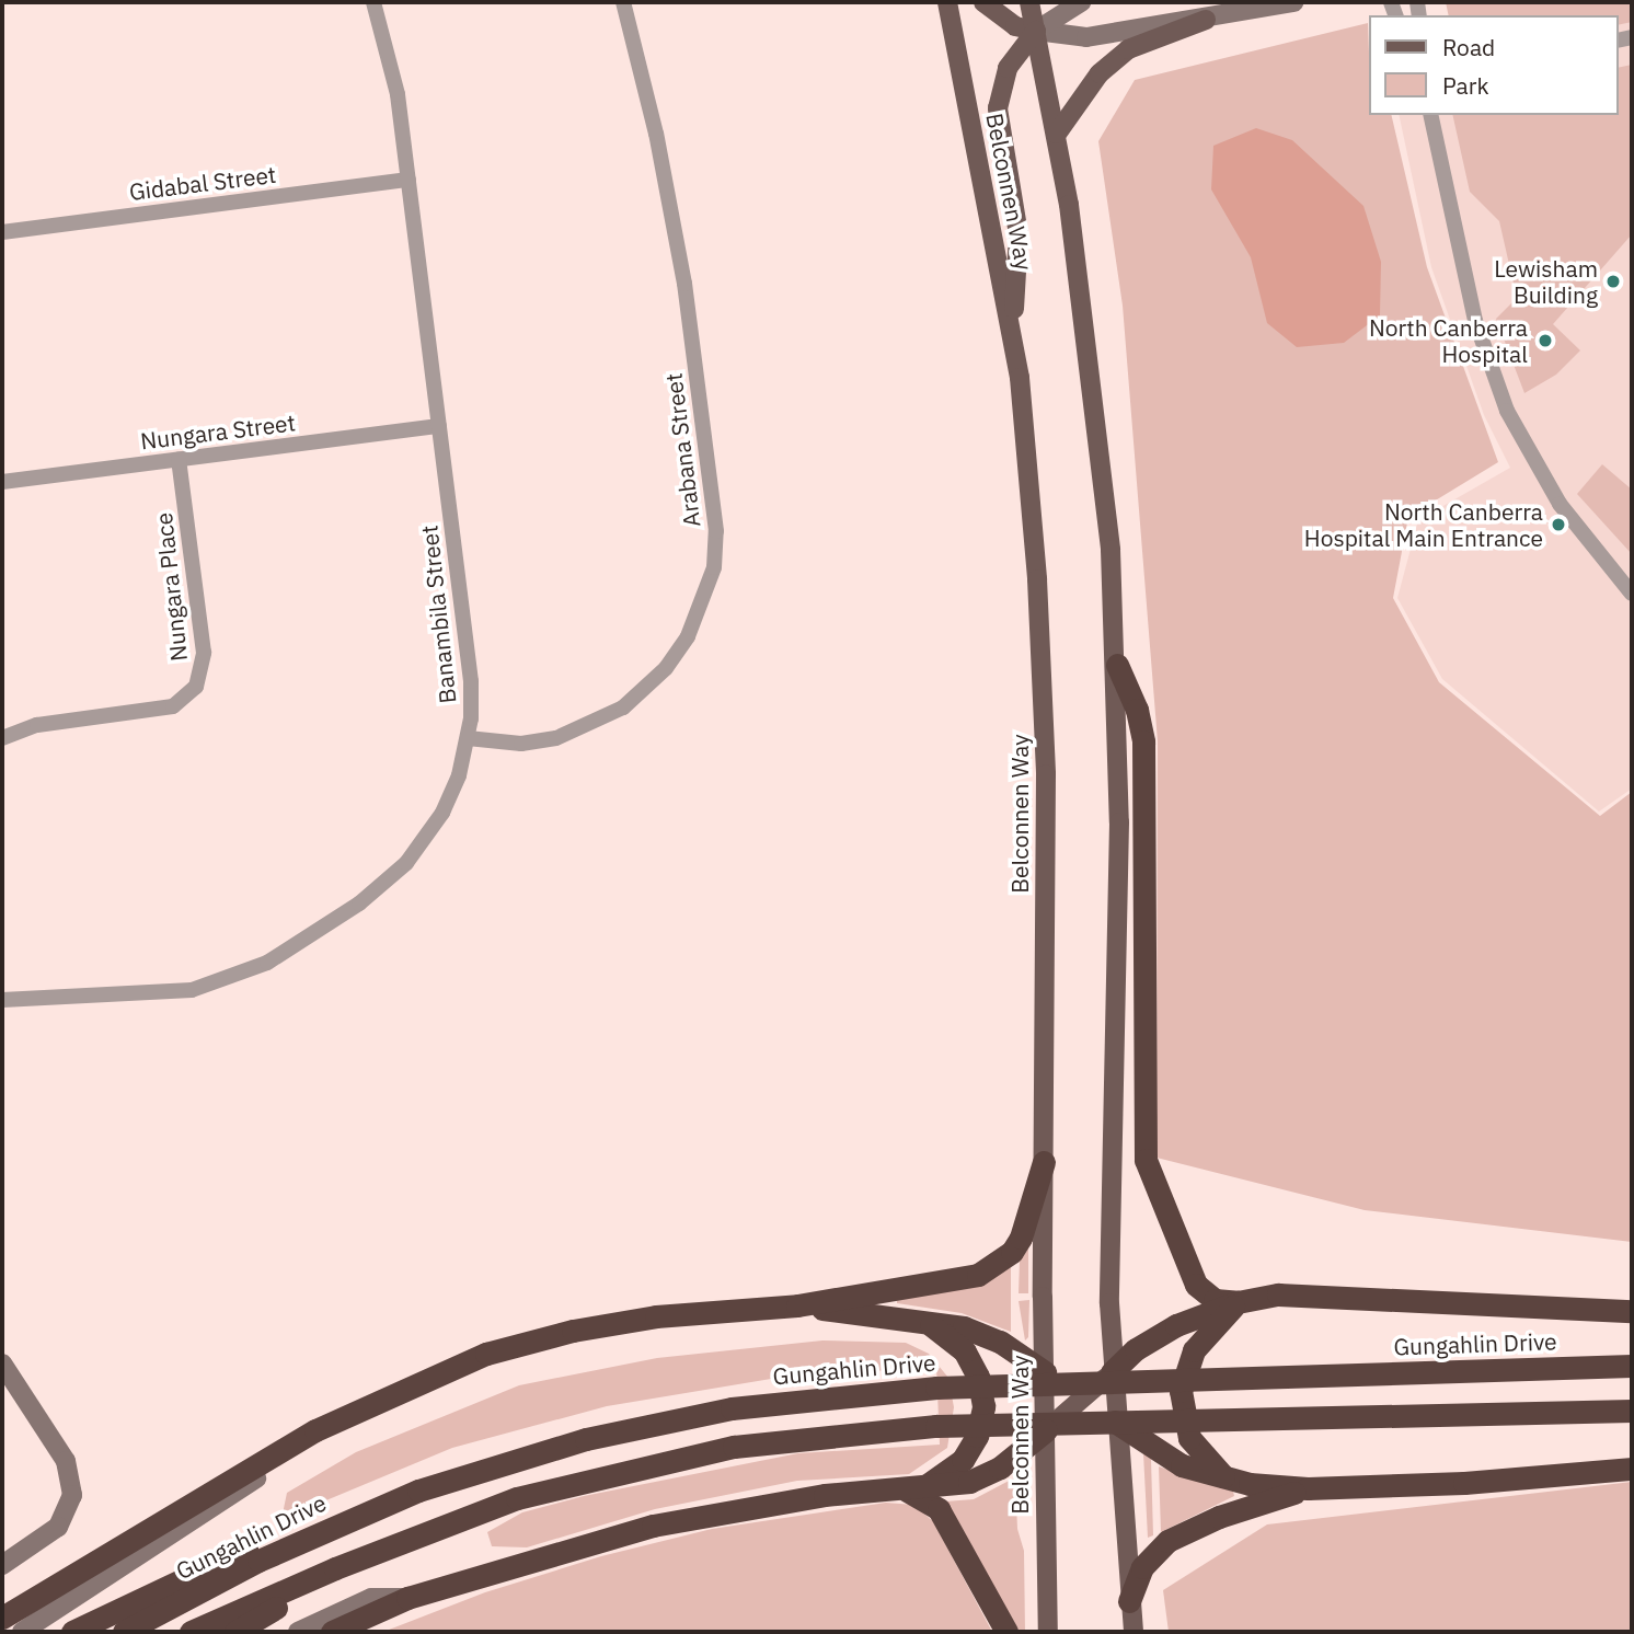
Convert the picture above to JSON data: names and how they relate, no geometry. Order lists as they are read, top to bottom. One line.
{"streets":{"highway":["Gungahlin Drive"],"main road":["Belconnen Way"],"street":["Gidabal Street","Nungara Street","Arabana Street","Nungara Place","Banambila Street"]},"crossings":[["Gidabal Street","Banambila Street"],["Nungara Street","Nungara Place"],["Nungara Street","Banambila Street"],["Arabana Street","Banambila Street"]],"places":["Lewisham Building","North Canberra Hospital","North Canberra Hospital Main Entrance"],"legend":["Road","Park"]}
